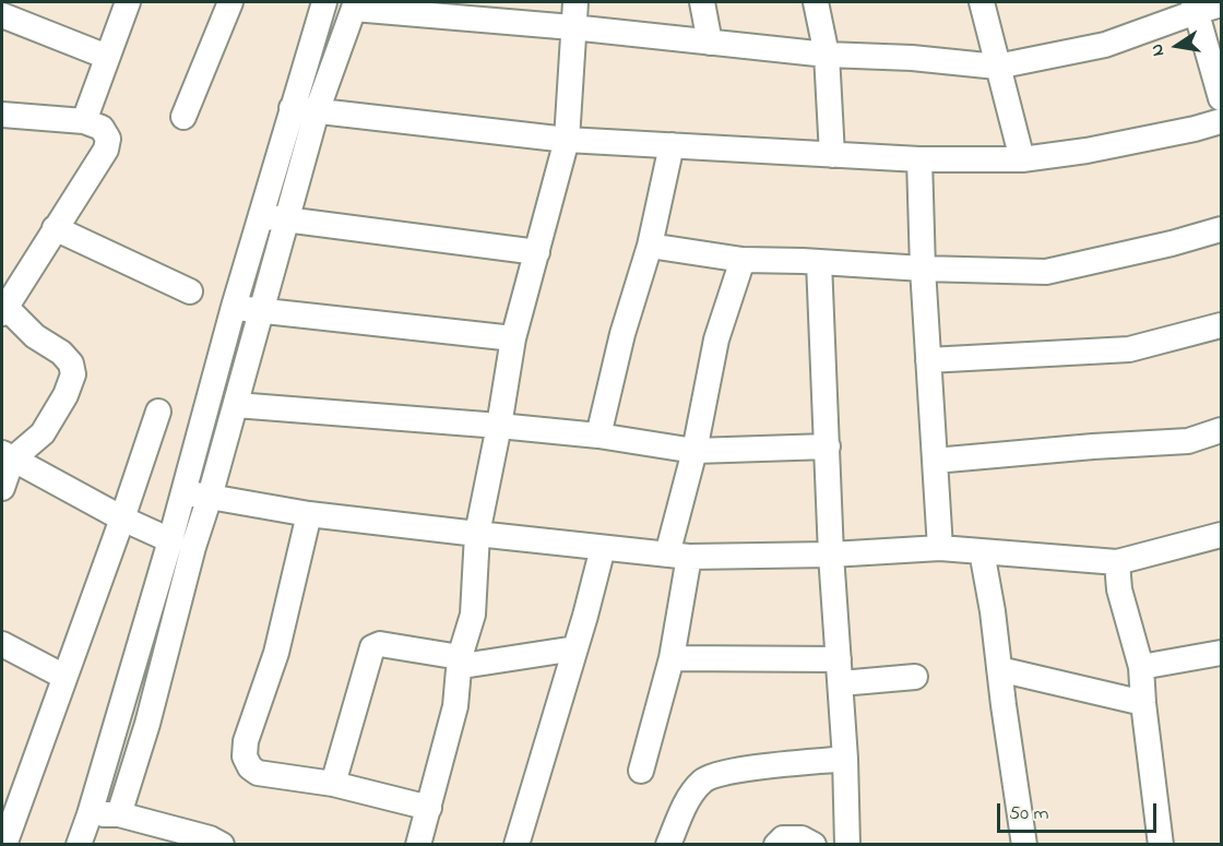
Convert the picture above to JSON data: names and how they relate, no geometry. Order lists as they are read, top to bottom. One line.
{"scale_bar":"50 m","north":"left"}
